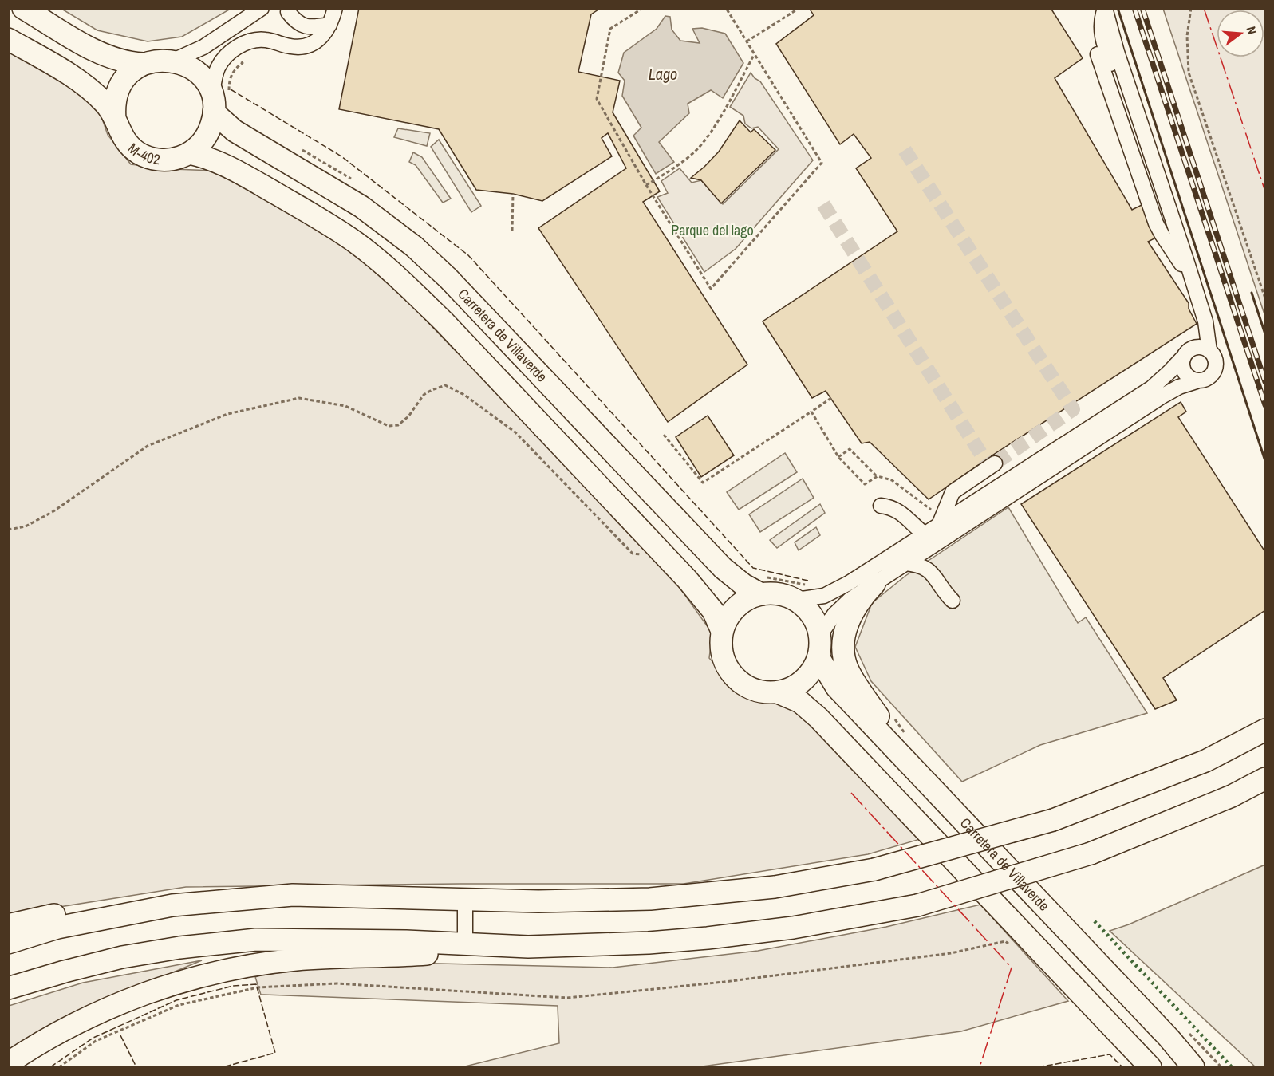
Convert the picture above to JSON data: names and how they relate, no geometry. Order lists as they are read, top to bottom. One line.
{"streets":{"highway":["M-402","Carretera de Villaverde"]},"crossings":[["M-402","Carretera de Villaverde"]],"water":["Lago"],"parks":["Parque del lago"],"north":"right"}
